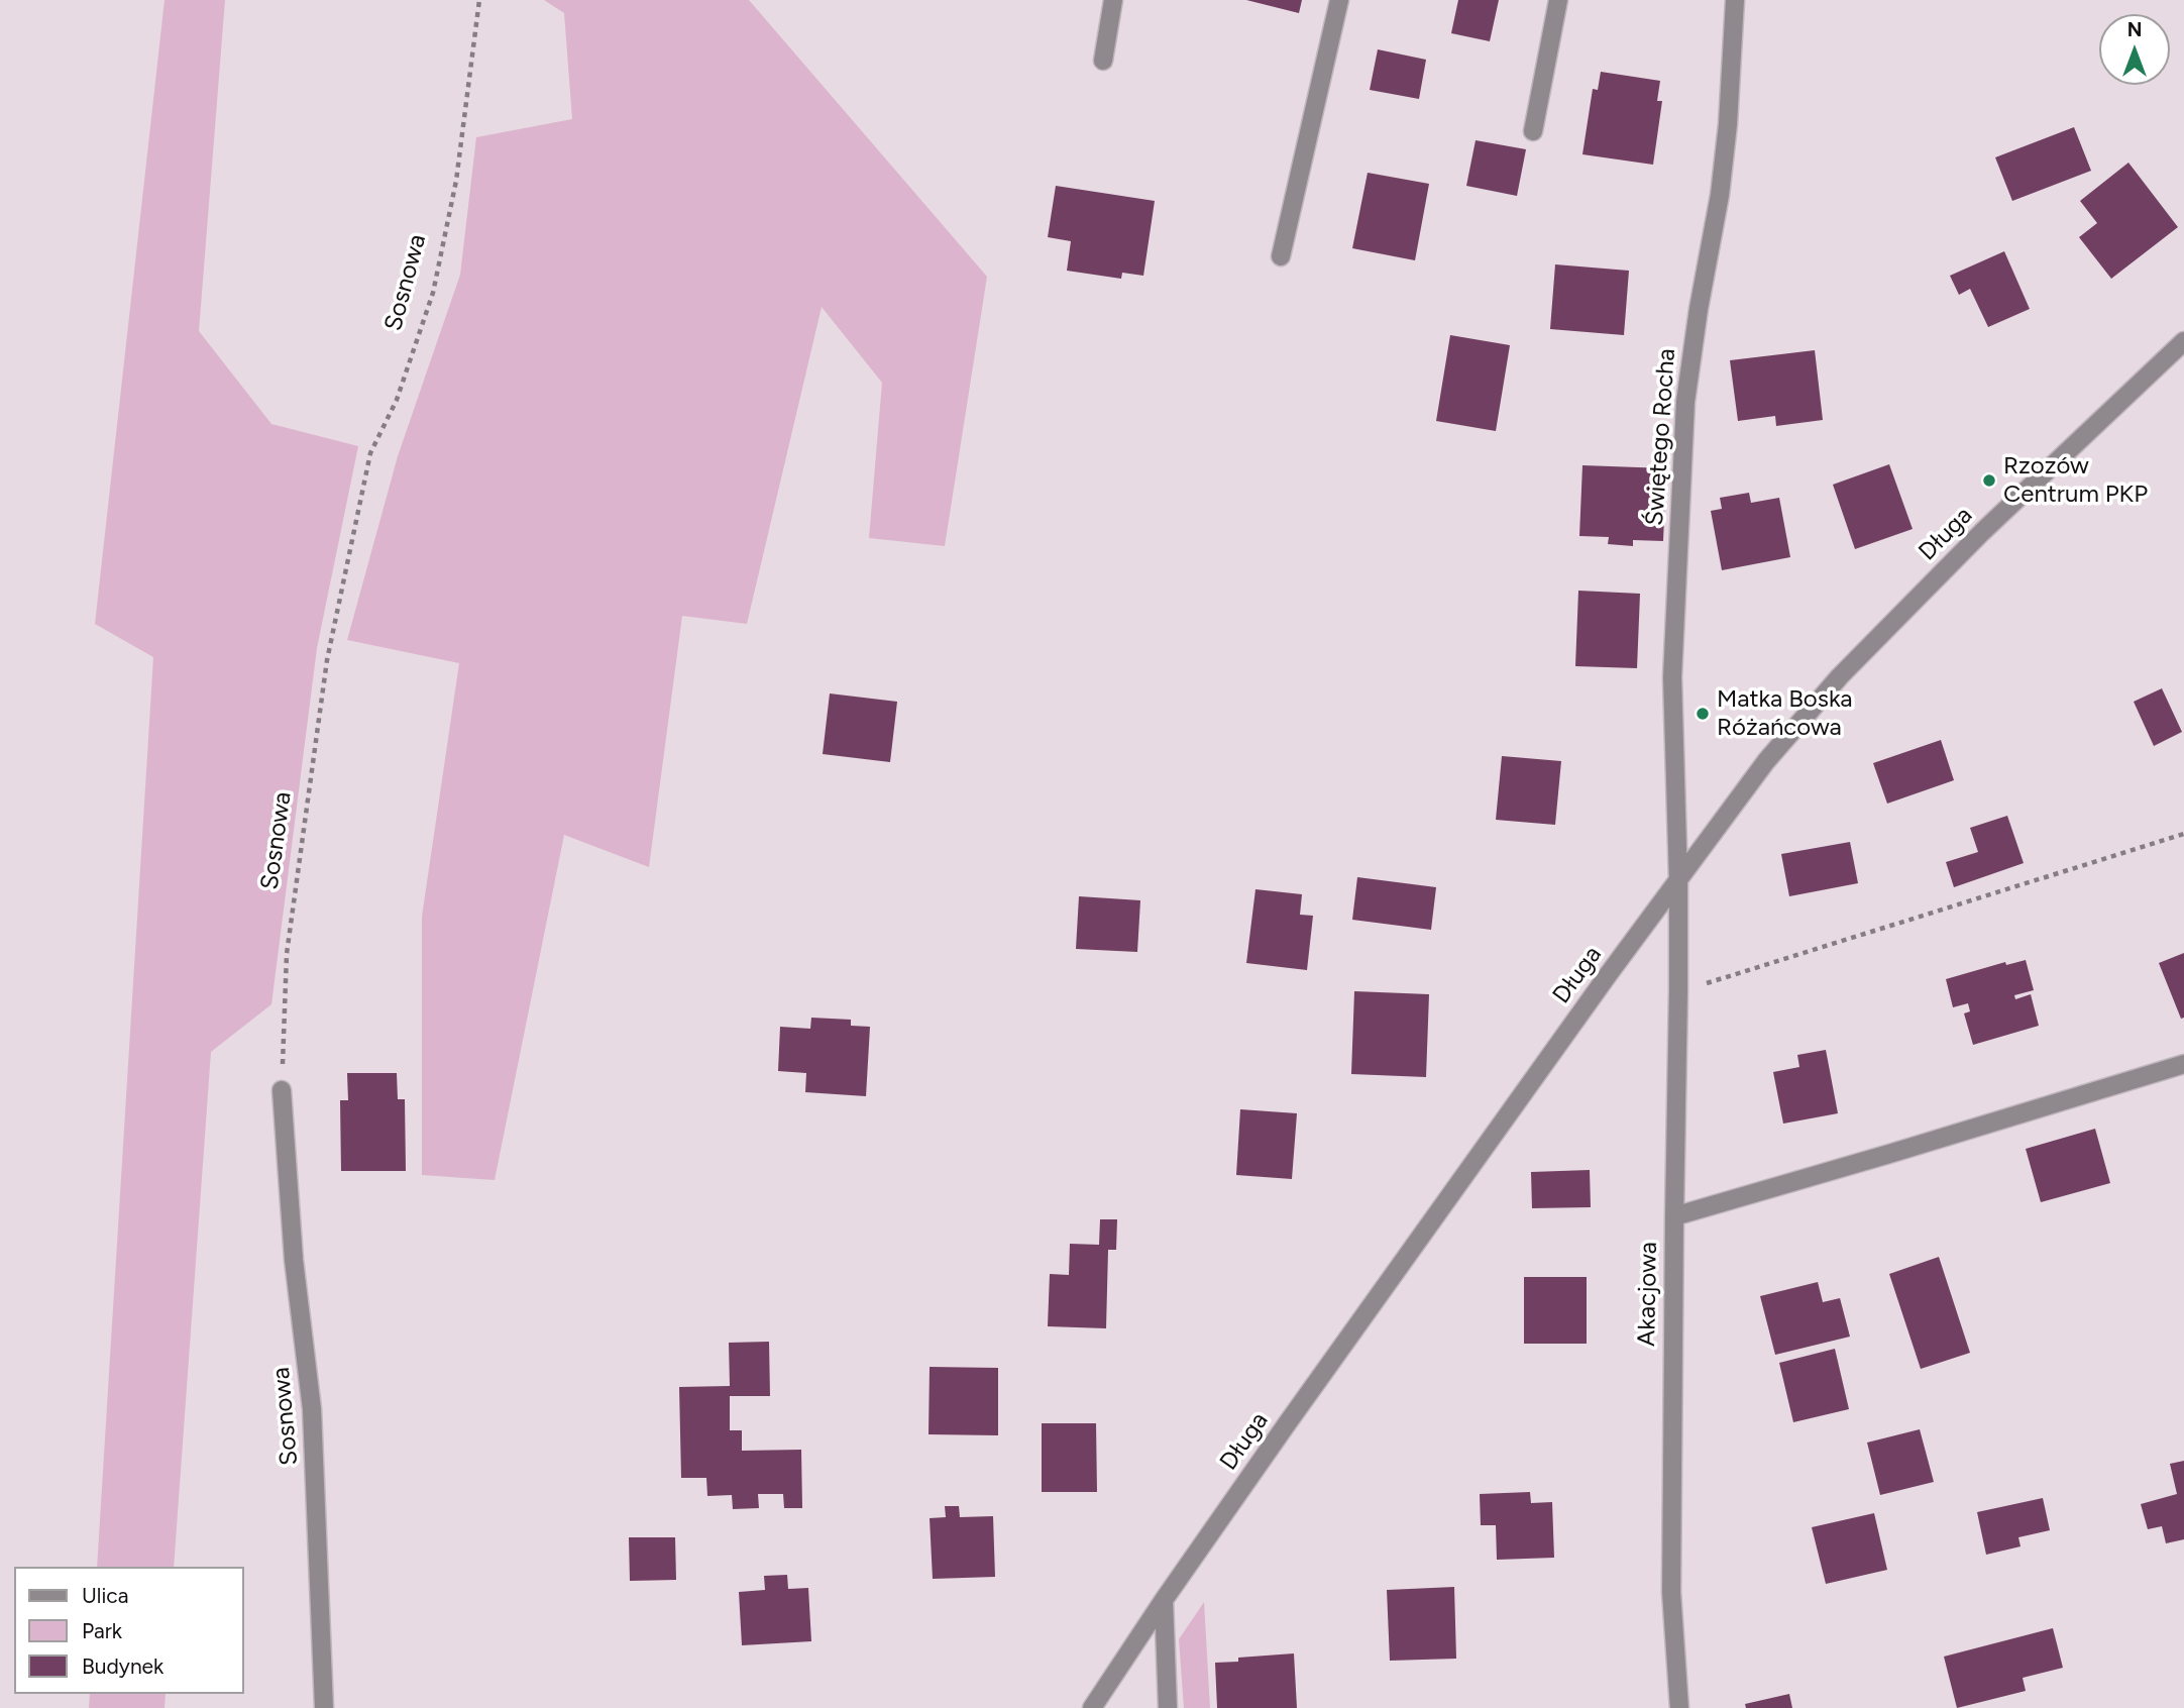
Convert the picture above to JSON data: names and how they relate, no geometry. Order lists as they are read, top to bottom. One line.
{"streets":{"street":["Sosnowa","Świętego Rocha","Długa","Akacjowa"]},"crossings":[["Świętego Rocha","Długa"],["Świętego Rocha","Akacjowa"],["Długa","Akacjowa"]],"places":["Rzozów Centrum PKP","Matka Boska Różańcowa"],"legend":["Ulica","Park","Budynek"],"north":"top"}
